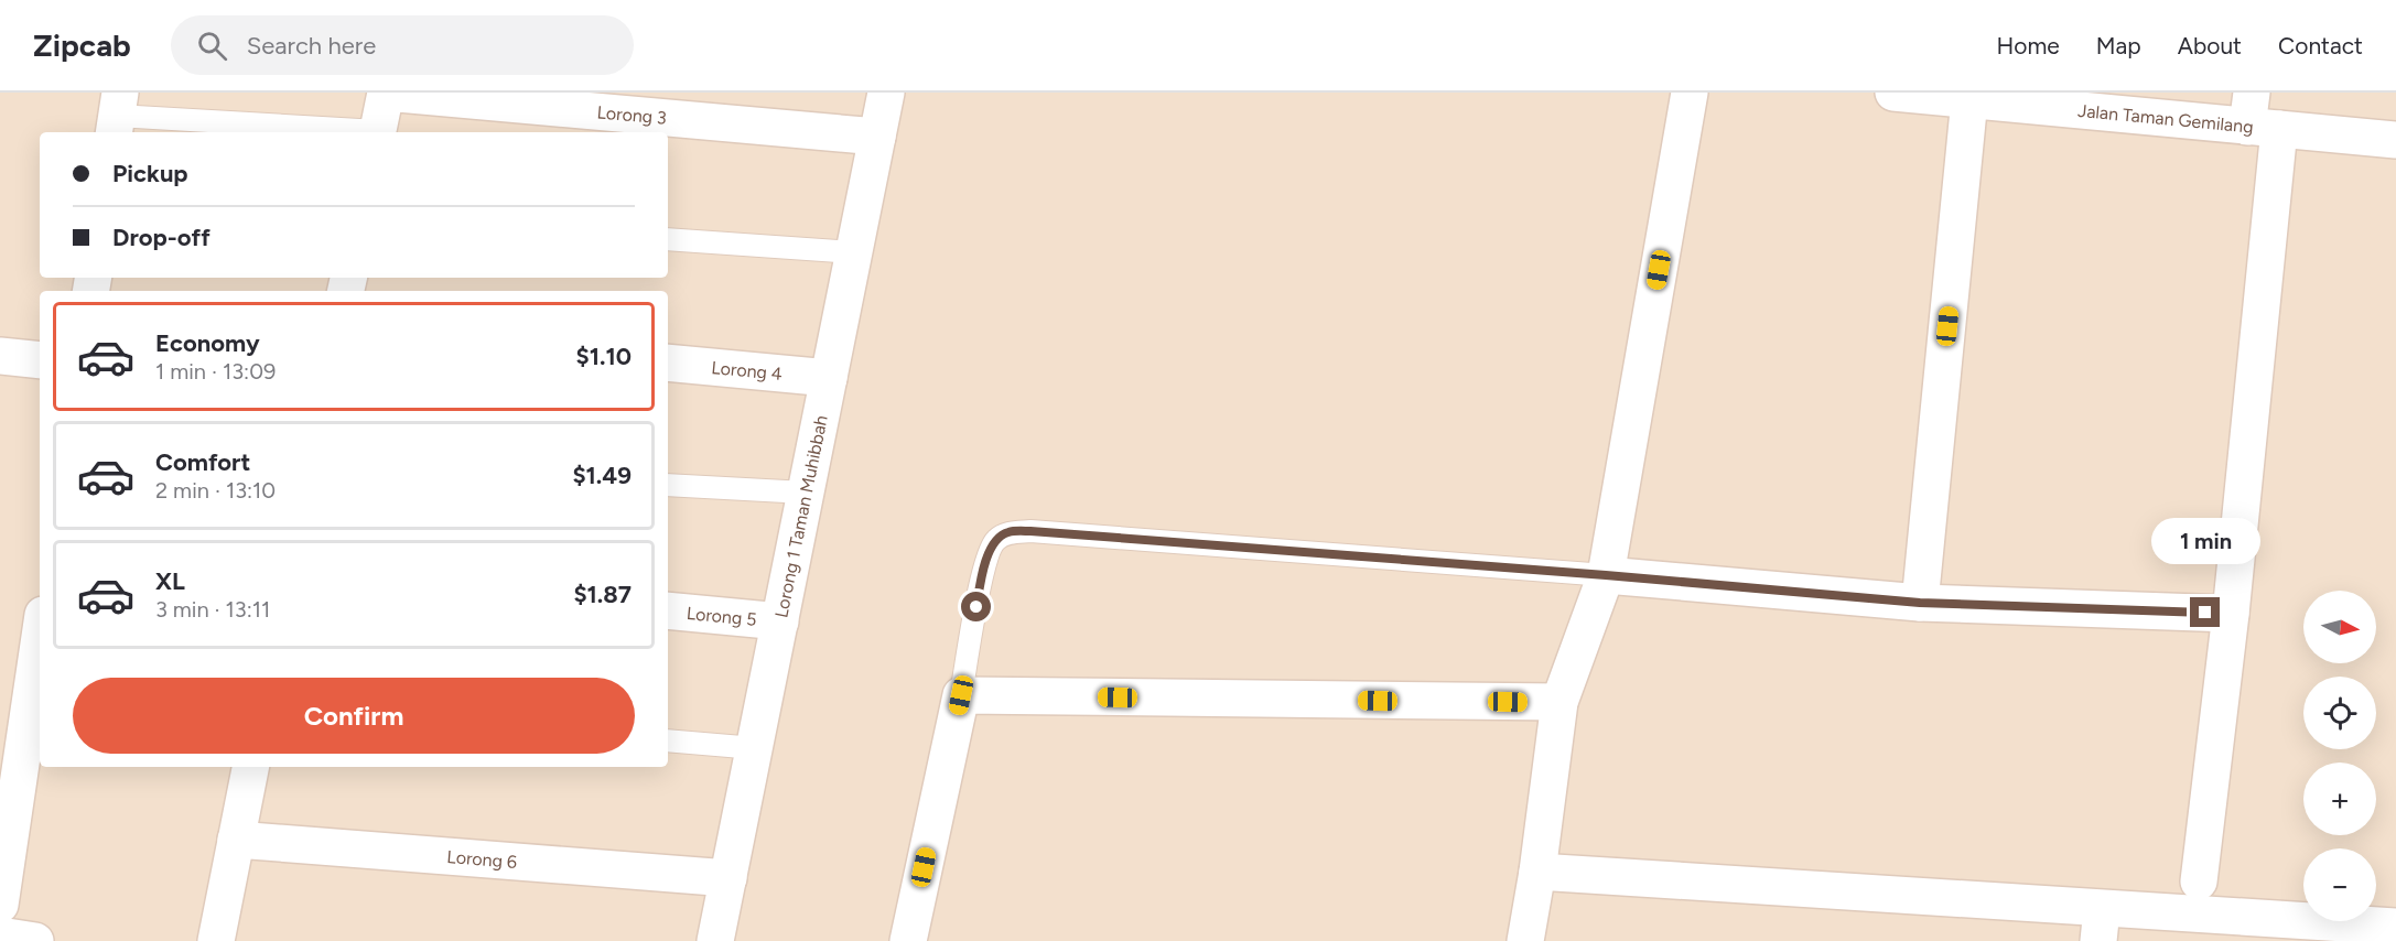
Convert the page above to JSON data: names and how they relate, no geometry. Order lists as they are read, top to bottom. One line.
{"streets":{"street":["Lorong 3","Jalan Taman Gemilang","Lorong 4","Lorong 1 Taman Muhibbah","Lorong 5","Lorong 6"]},"crossings":[["Lorong 3","Lorong 1 Taman Muhibbah"],["Lorong 4","Lorong 1 Taman Muhibbah"],["Lorong 1 Taman Muhibbah","Lorong 5"],["Lorong 1 Taman Muhibbah","Lorong 6"]],"north":"right","page":{"header":"Zipcab","search":"Search here","nav":["Home","Map","About","Contact"],"banner":["Pickup","Drop-off"],"list":[{"name":"Economy","note":"1 min · 13:09","value":"$1.10"},{"name":"Comfort","note":"2 min · 13:10","value":"$1.49"},{"name":"XL","note":"3 min · 13:11","value":"$1.87"}],"bubble":"1 min","map_buttons":["+","−"],"buttons":"Confirm"}}
